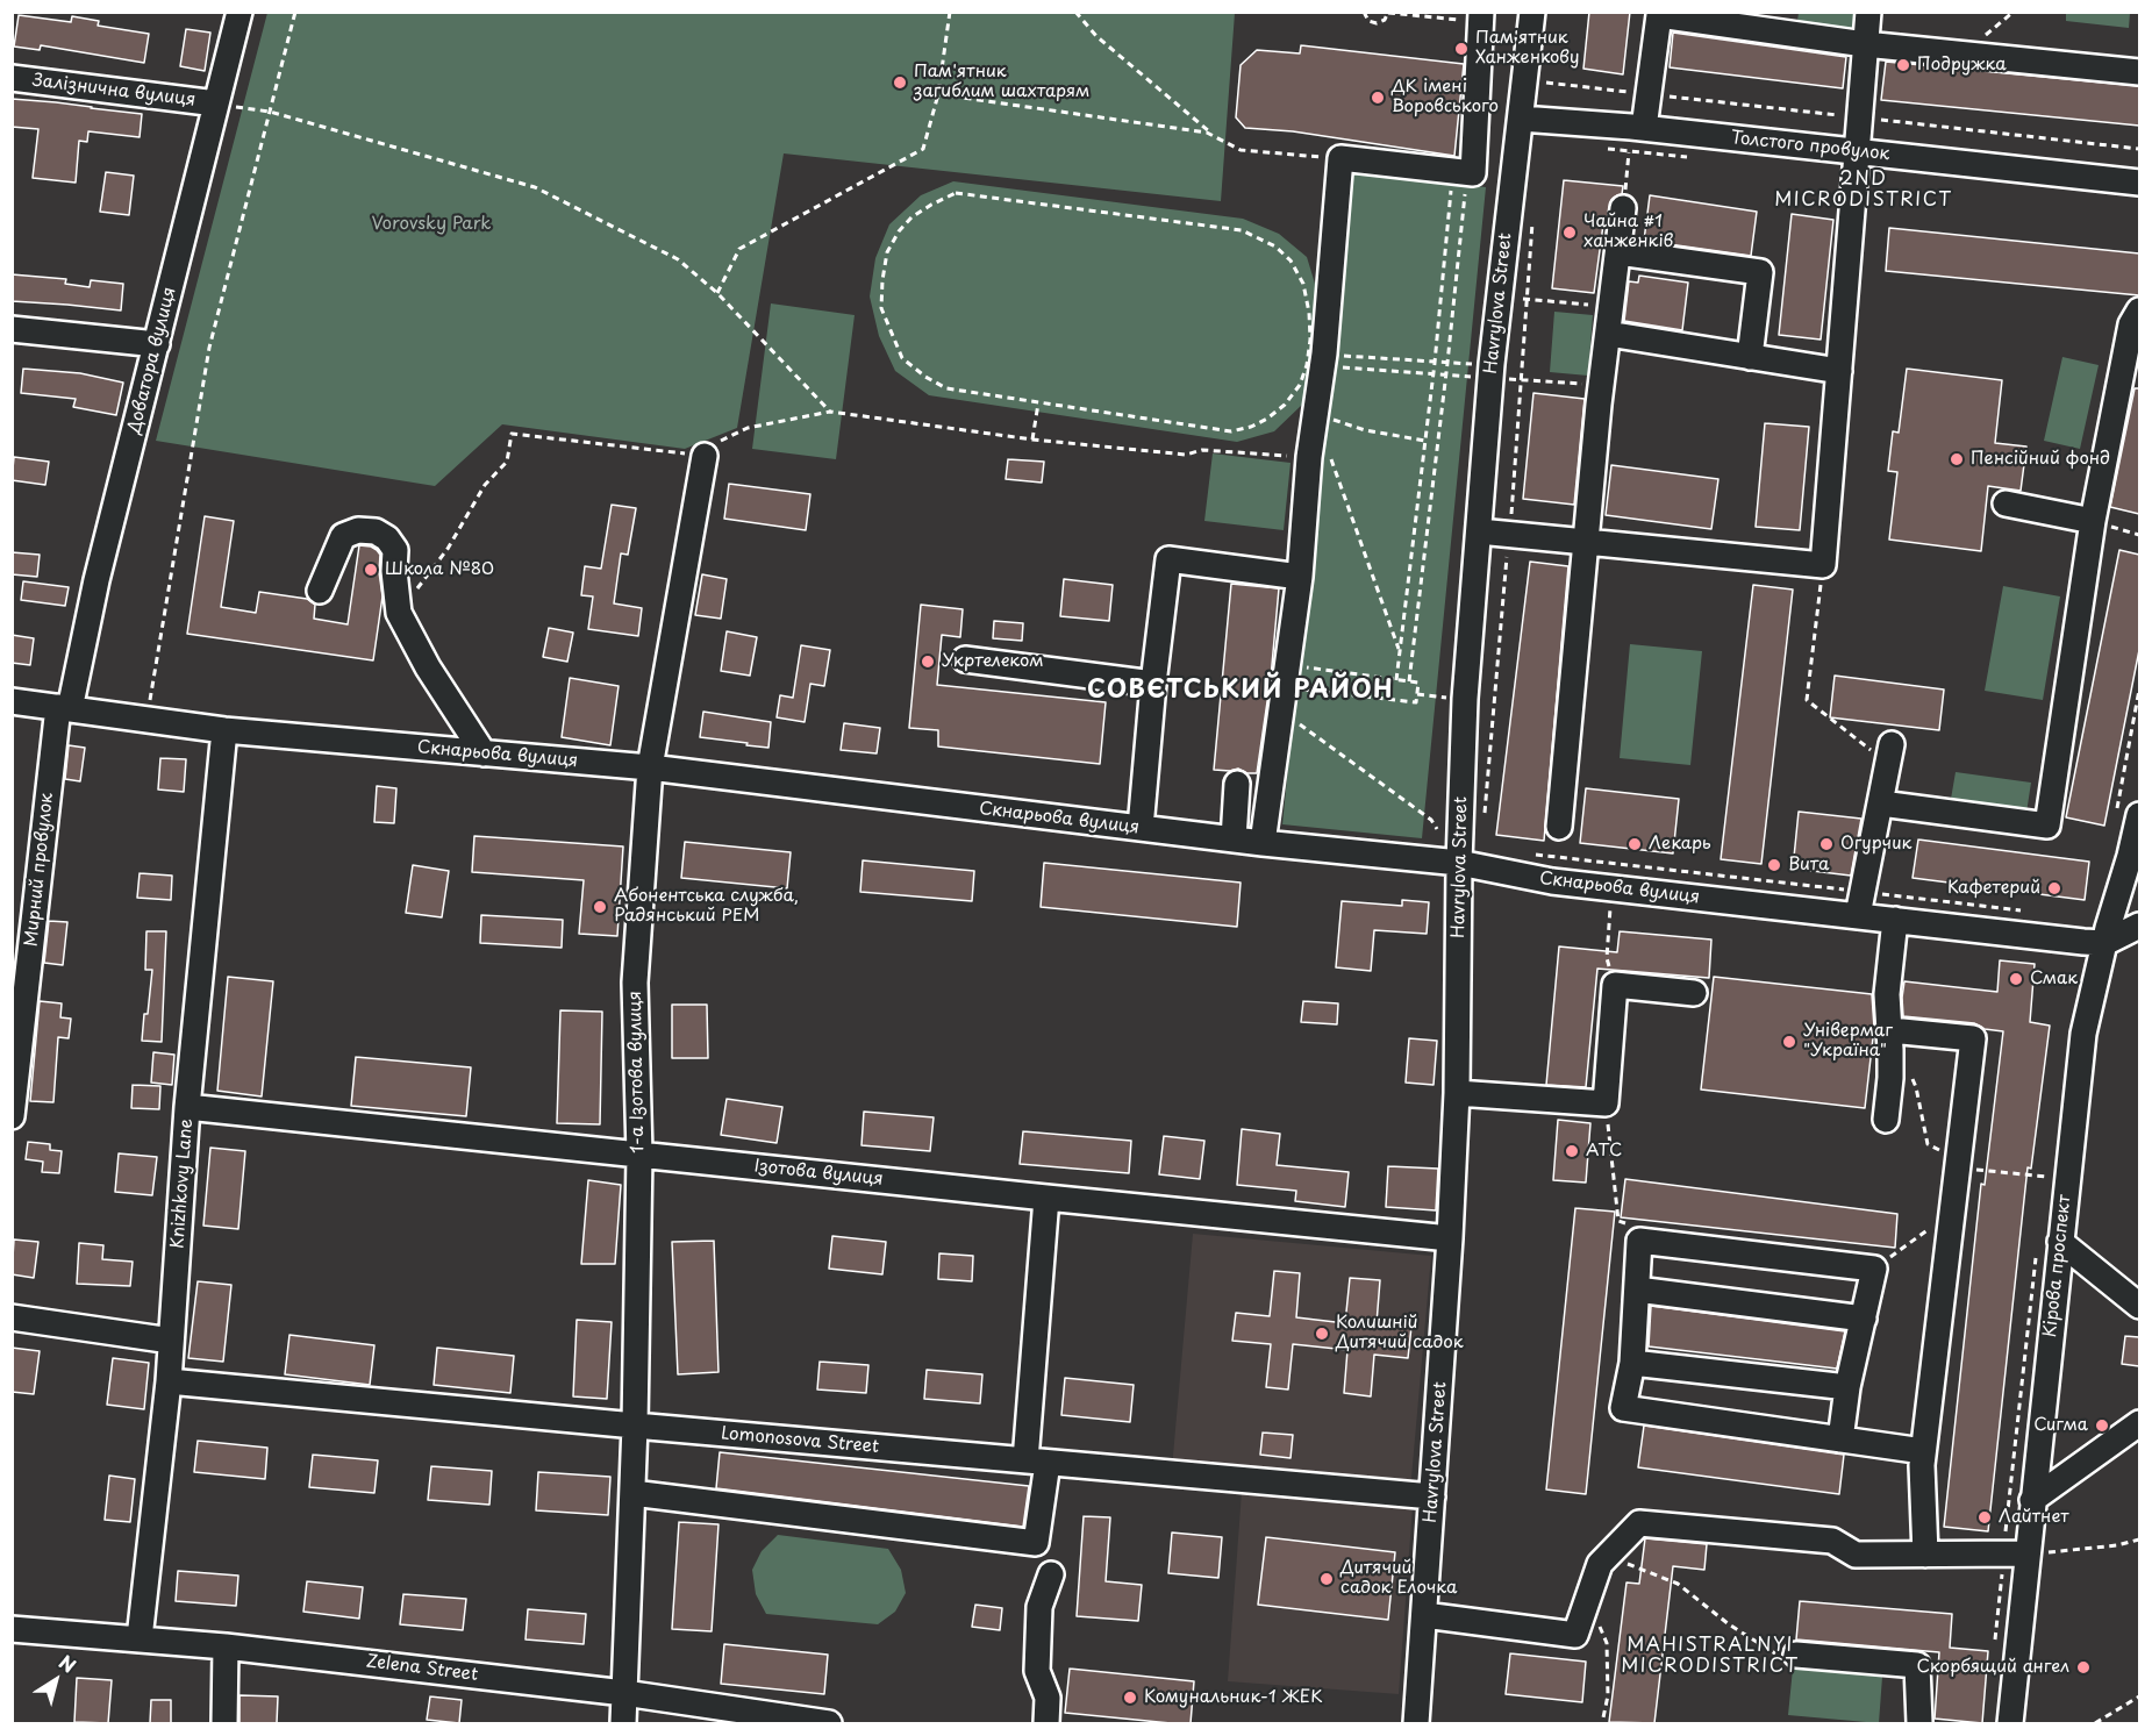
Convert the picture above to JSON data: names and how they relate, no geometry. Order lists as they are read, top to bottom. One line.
{"streets":{"street":["Залізнична вулиця","Толстого провулок","Havrylova Street","Доватора вулиця","Скнарьова вулиця","Мирний провулок","1-а Ізотова вулиця","Ізотова вулиця","Knizhkovy Lane","Кірова проспект","Lomonosova Street","Zelena Street"]},"crossings":[["Залізнична вулиця","Доватора вулиця"],["Толстого провулок","Havrylova Street"],["Havrylova Street","Скнарьова вулиця"],["Havrylova Street","Ізотова вулиця"],["Havrylova Street","Lomonosova Street"],["Доватора вулиця","Скнарьова вулиця"],["Доватора вулиця","Мирний провулок"],["Скнарьова вулиця","Мирний провулок"],["Скнарьова вулиця","1-а Ізотова вулиця"],["Скнарьова вулиця","Knizhkovy Lane"],["Скнарьова вулиця","Кірова проспект"],["1-а Ізотова вулиця","Ізотова вулиця"],["1-а Ізотова вулиця","Lomonosova Street"],["1-а Ізотова вулиця","Zelena Street"],["Ізотова вулиця","Knizhkovy Lane"],["Knizhkovy Lane","Lomonosova Street"],["Knizhkovy Lane","Zelena Street"]],"districts":["2ND MICRODISTRICT","СОВЄТСЬКИЙ РАЙОН","MAHISTRALNYI MICRODISTRICT"],"parks":["Vorovsky Park"],"places":["Пам'ятник Ханженкову","Подружка","Пам'ятник загиблим шахтарям","ДК імені Воровського","Чайна #1 ханженків","Пенсійний фонд","Школа №80","Укртелеком","Лекарь","Огурчик","Вита","Кафетерий","Абонентська служба, Радянський РЕМ","Смак","Універмаг \"Україна\"","АТС","Колишній Дитячий садок","Сигма","Лайтнет","Дитячий садок Елочка","Скорбящий ангел","Комунальник-1 ЖЕК"],"north":"top right"}
